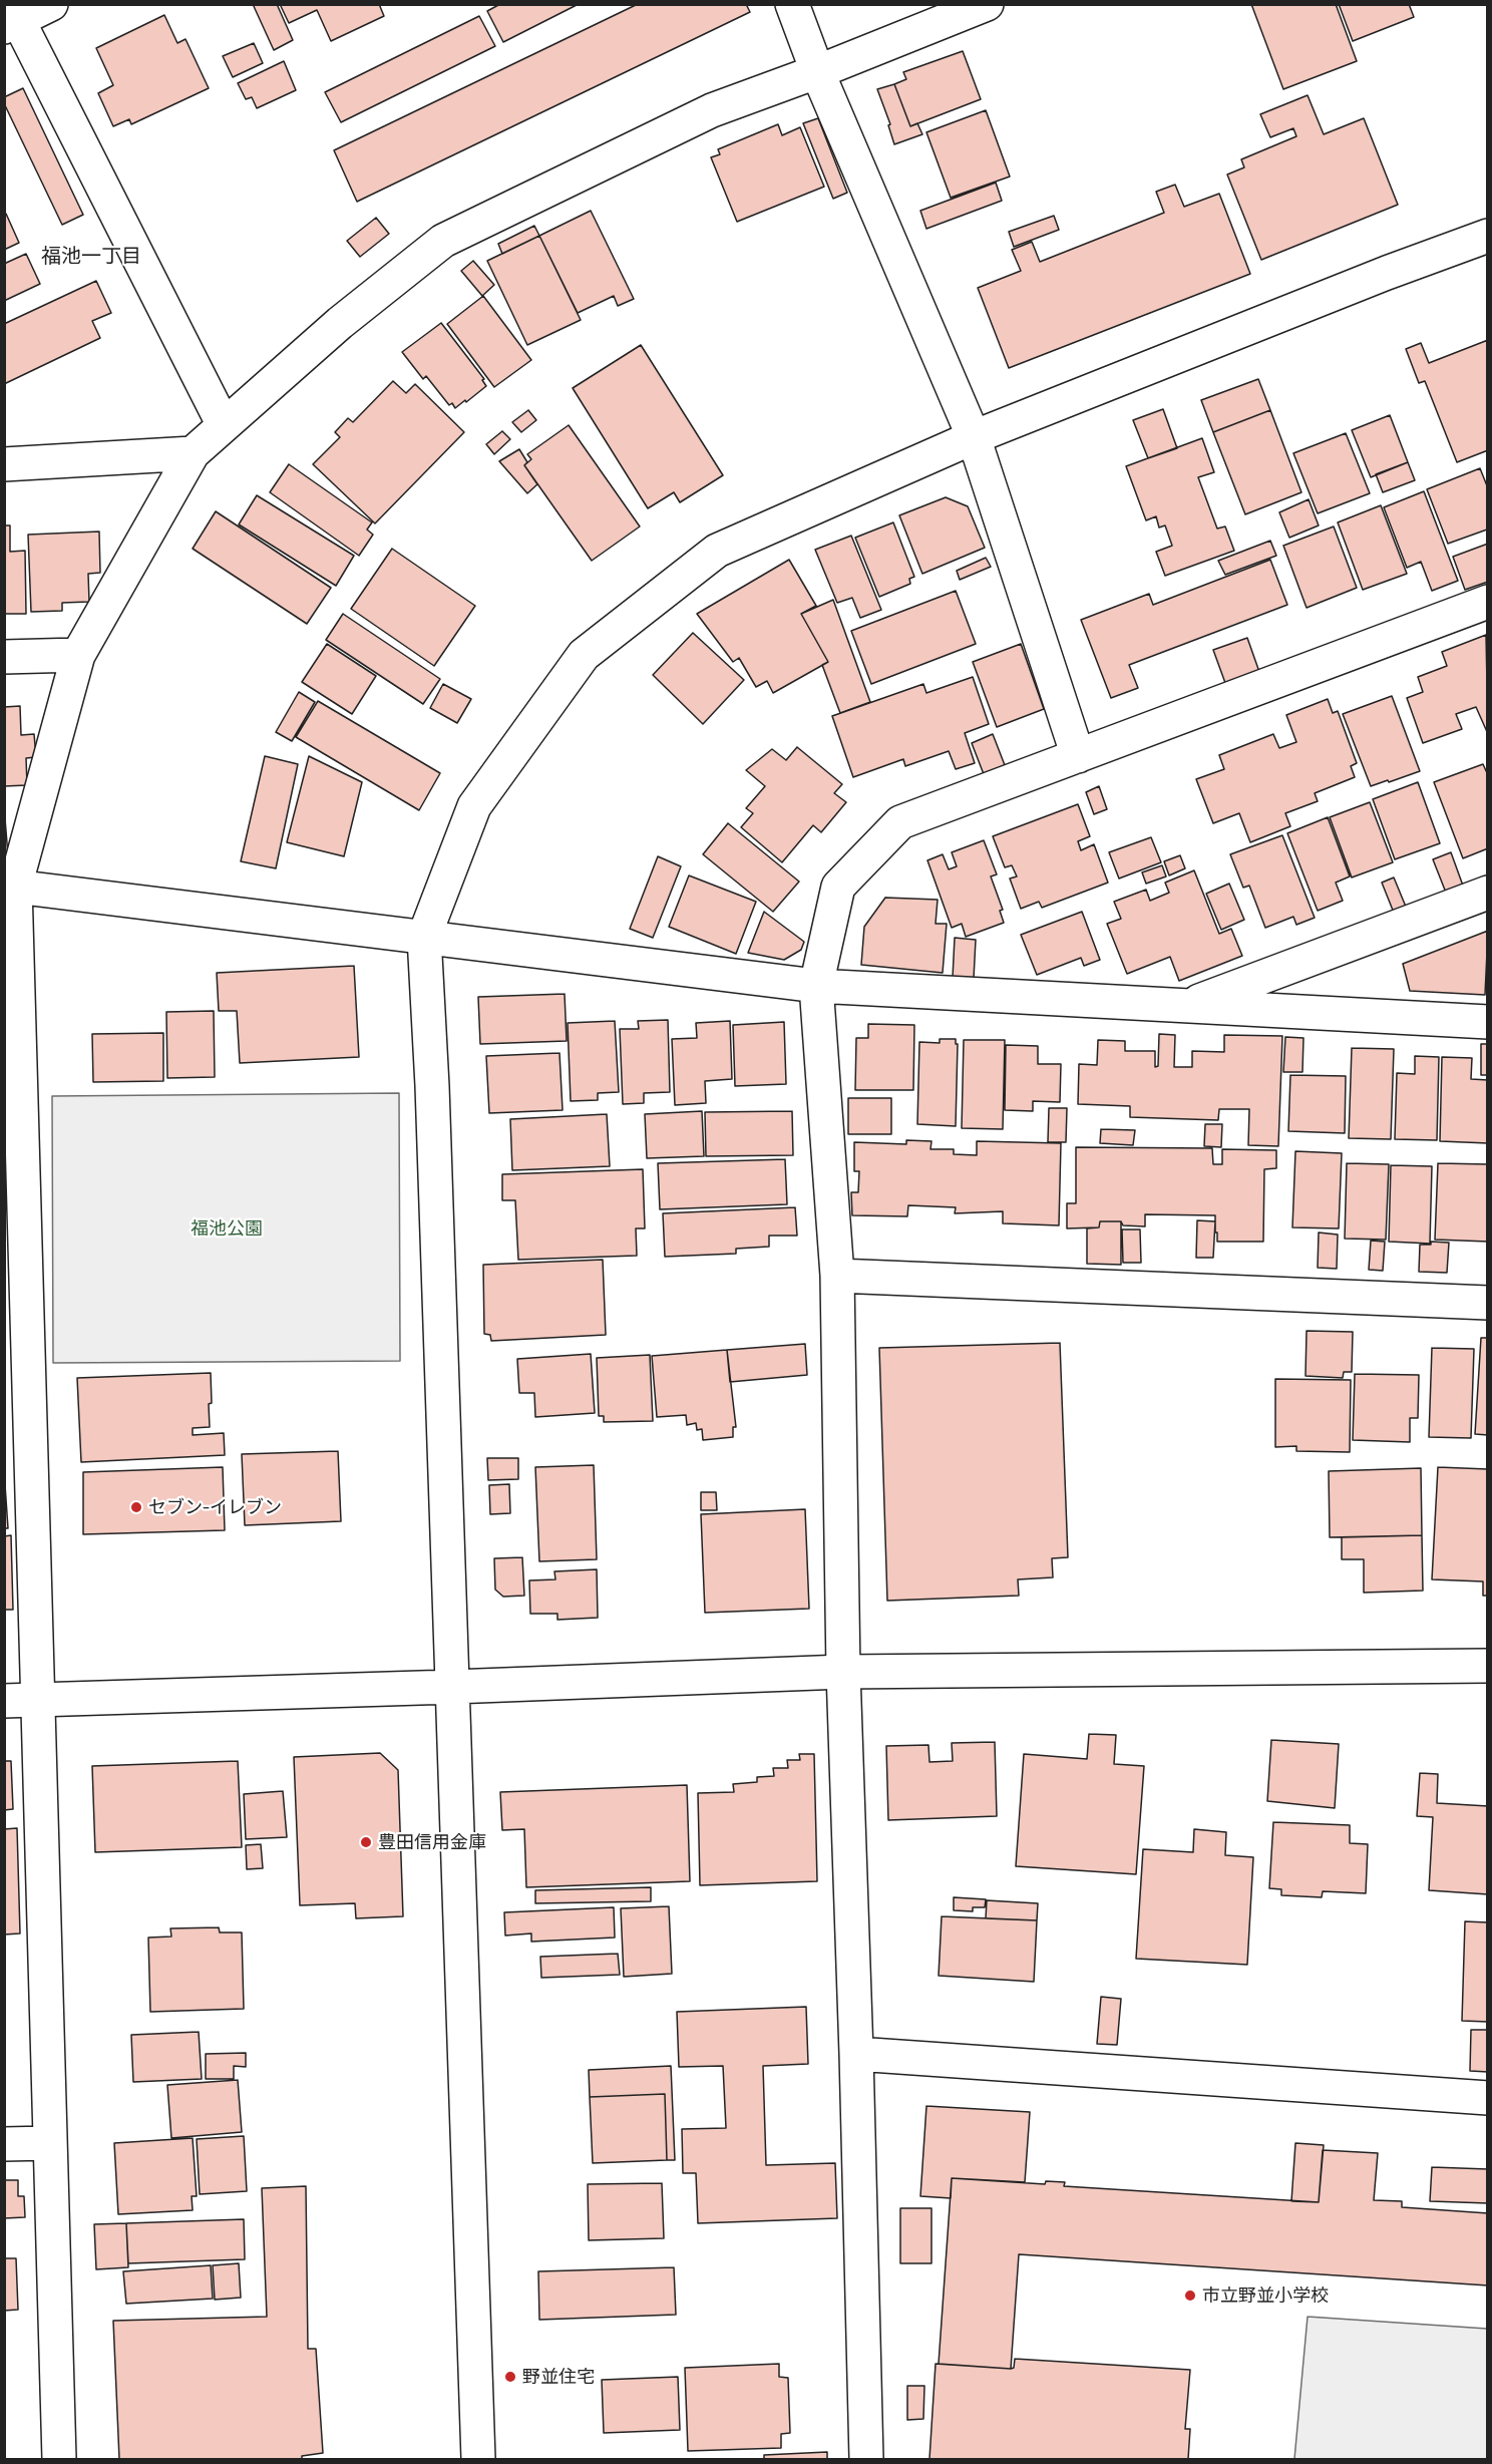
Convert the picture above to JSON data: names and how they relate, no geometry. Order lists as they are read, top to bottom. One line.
{"districts":["福池一丁目"],"parks":["福池公園"],"places":["セブン-イレブン","豊田信用金庫","市立野並小学校","野並住宅"]}
